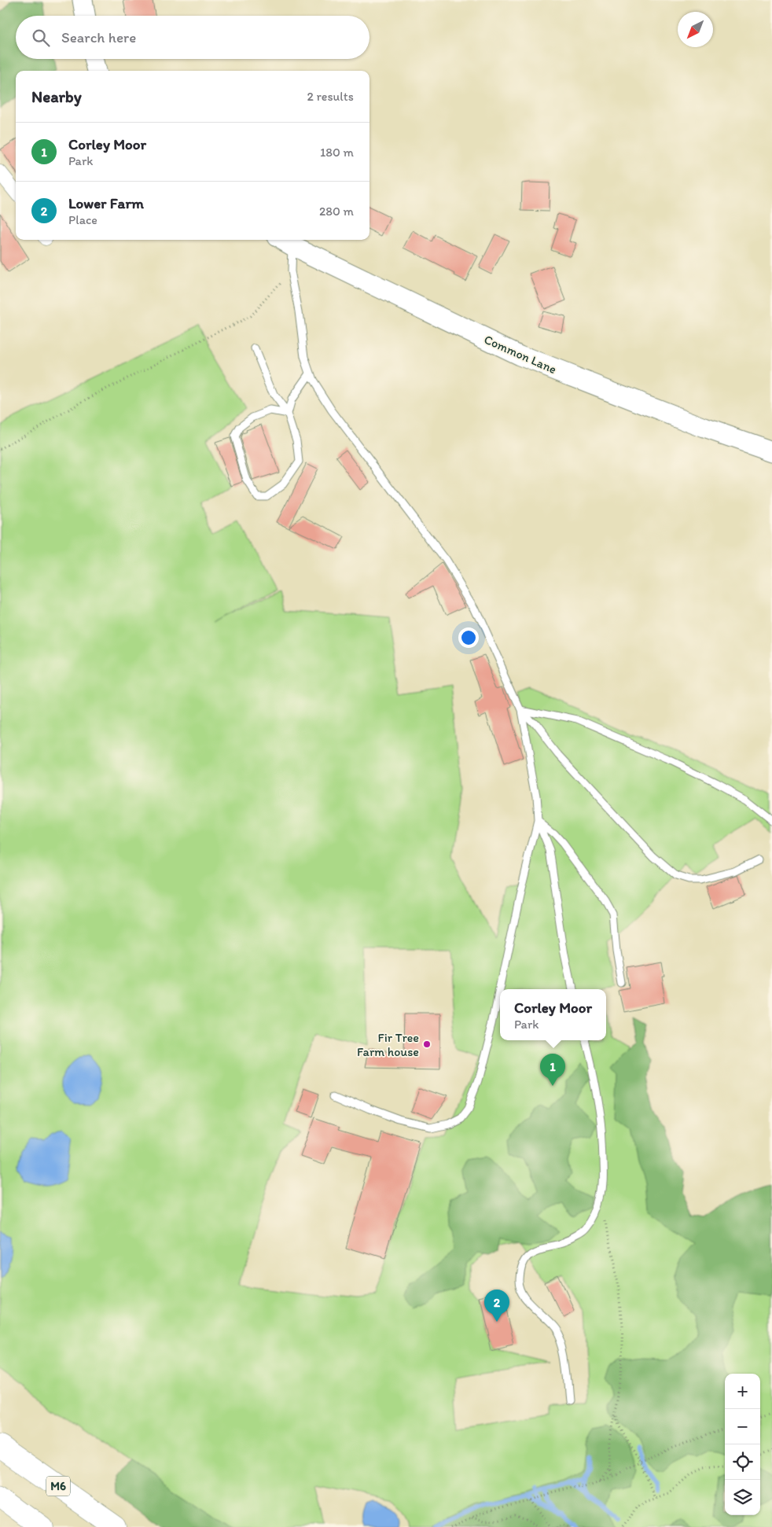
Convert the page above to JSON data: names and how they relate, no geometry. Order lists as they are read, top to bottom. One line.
{"streets":{"highway":["M6"],"street":["Common Lane"]},"places":["Fir Tree Farm house"],"north":"bottom left","page":{"search":"Search here","heading":["Nearby","2 results"],"list":[{"mark":"1","name":"Corley Moor","note":"Park","value":"180 m"},{"mark":"2","name":"Lower Farm","note":"Place","value":"280 m"}],"popup":["Corley Moor","Park"],"pins":["1","2"],"map_buttons":["+","−"]}}
